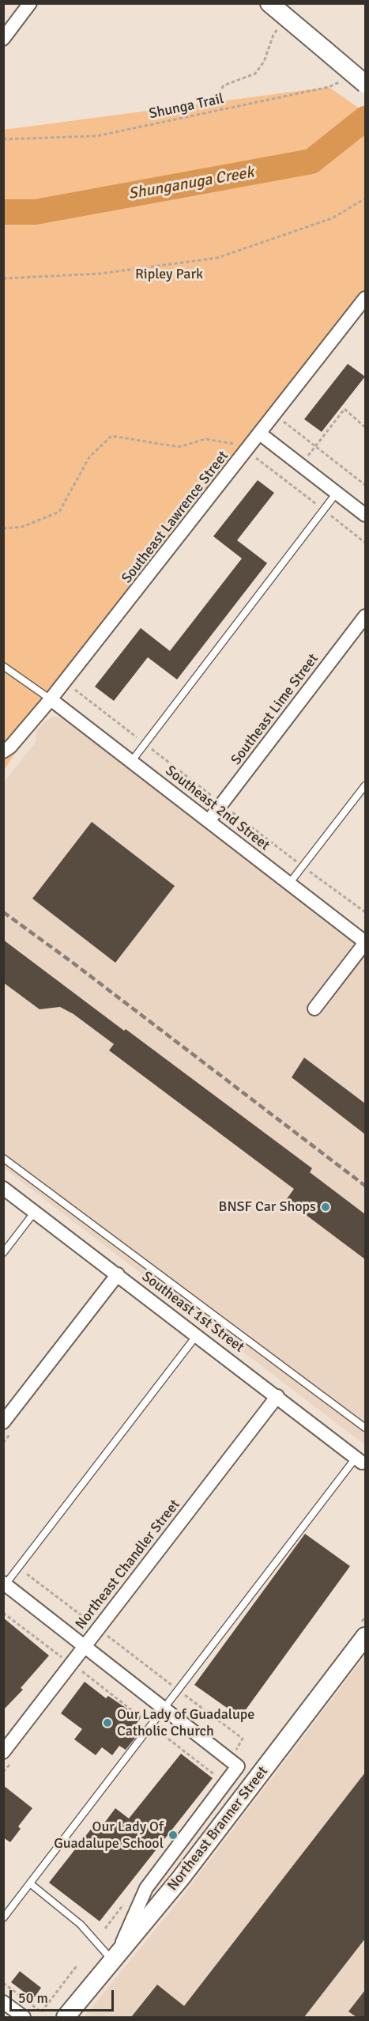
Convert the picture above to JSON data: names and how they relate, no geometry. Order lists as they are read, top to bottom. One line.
{"streets":{"main road":["Northeast Branner Street"],"street":["Southeast Lawrence Street","Southeast Lime Street","Southeast 2nd Street","Southeast 1st Street","Northeast Chandler Street"],"path":["Shunga Trail"]},"crossings":[["Southeast Lawrence Street","Southeast 2nd Street"],["Southeast Lime Street","Southeast 2nd Street"],["Southeast 1st Street","Northeast Chandler Street"]],"water":["Shunganuga Creek"],"parks":["Ripley Park"],"places":["BNSF Car Shops","Our Lady of Guadalupe Catholic Church","Our Lady Of Guadalupe School"],"scale_bar":"50 m"}
